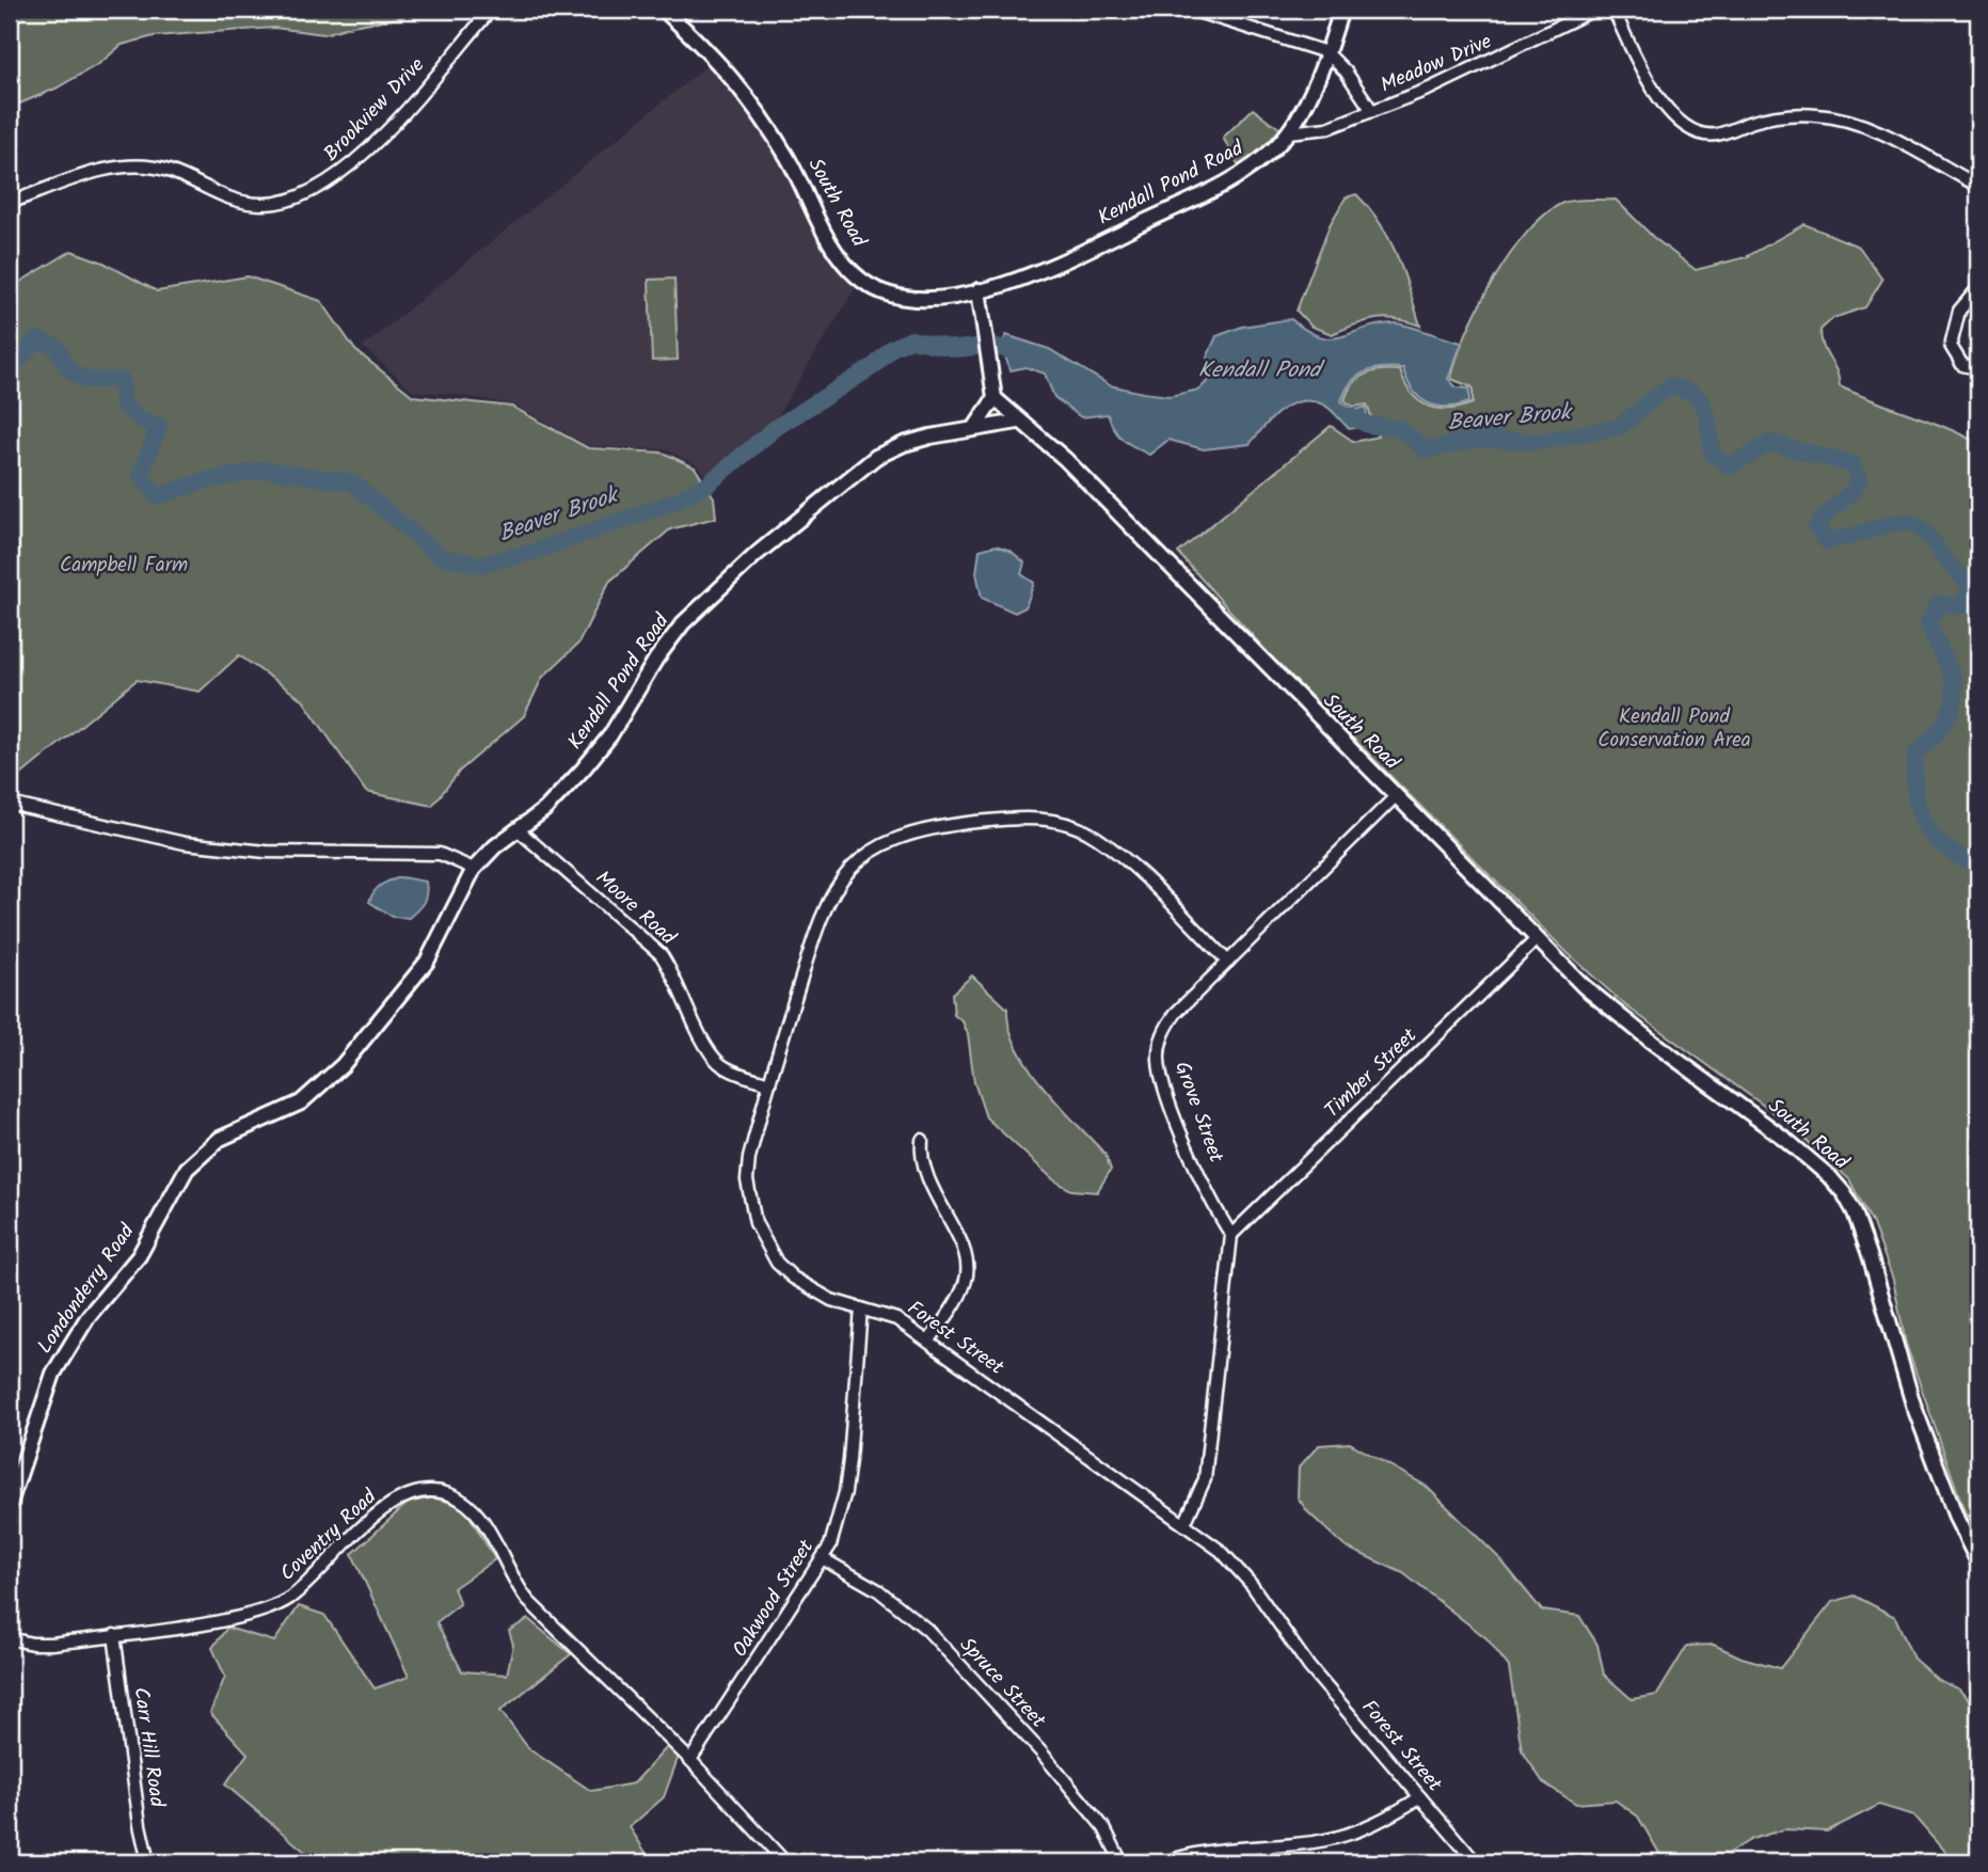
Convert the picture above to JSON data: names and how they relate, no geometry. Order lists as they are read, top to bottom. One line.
{"streets":{"street":["Meadow Drive","Brookview Drive","Kendall Pond Road","South Road","Moore Road","Timber Street","Grove Street","Londonderry Road","Forest Street","Coventry Road","Oakwood Street","Spruce Street","Carr Hill Road"]},"crossings":[["Meadow Drive","Kendall Pond Road"],["Kendall Pond Road","South Road"],["Kendall Pond Road","Moore Road"],["Kendall Pond Road","Londonderry Road"],["South Road","Timber Street"],["South Road","Grove Street"],["Moore Road","Forest Street"],["Timber Street","Grove Street"],["Grove Street","Forest Street"],["Forest Street","Oakwood Street"],["Coventry Road","Oakwood Street"],["Coventry Road","Carr Hill Road"],["Oakwood Street","Spruce Street"]],"water":["Kendall Pond","Beaver Brook"],"parks":["Campbell Farm","Kendall Pond Conservation Area"]}
